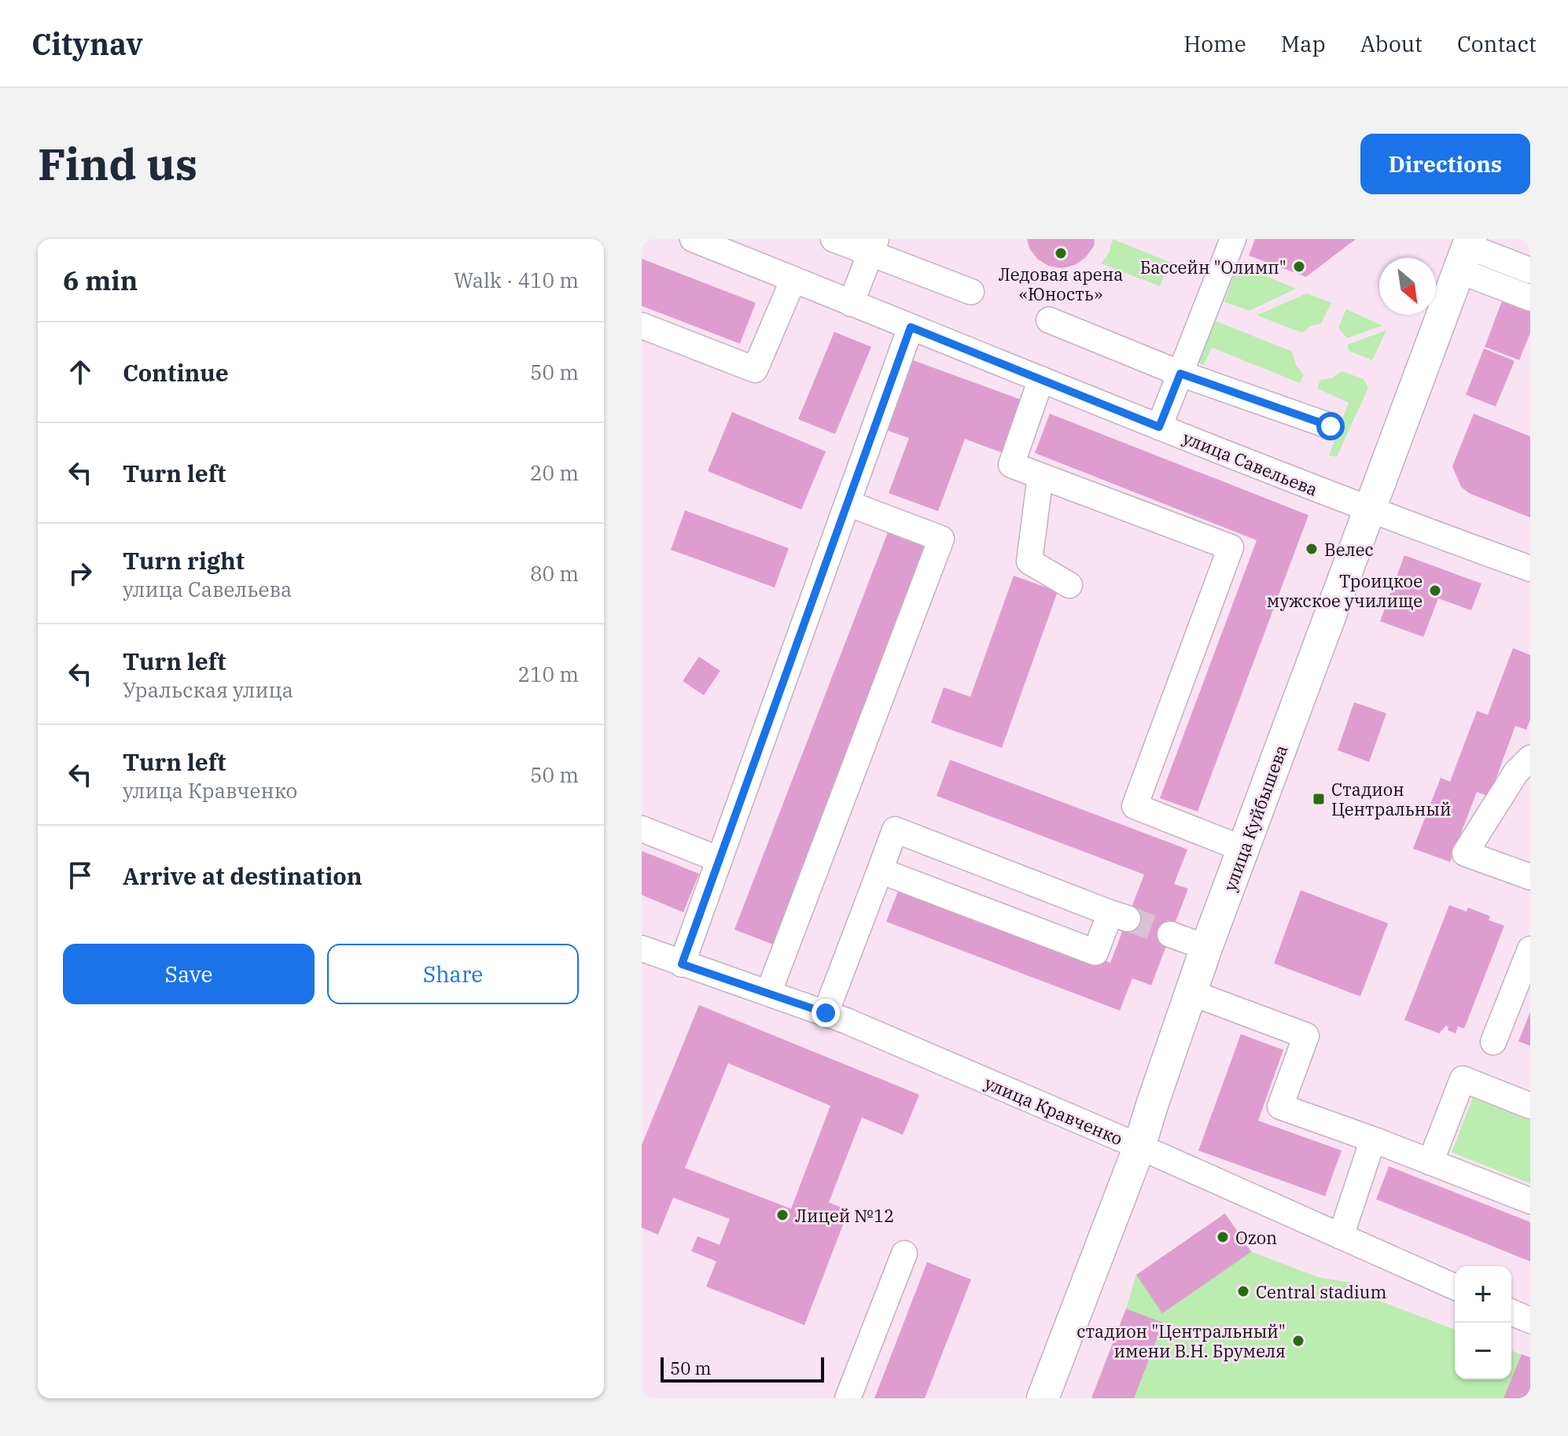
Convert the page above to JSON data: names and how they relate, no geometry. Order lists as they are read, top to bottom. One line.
{"streets":{"main road":["улица Куйбышева"],"street":["улица Савельева","улица Кравченко"]},"crossings":[["улица Савельева","улица Куйбышева"],["улица Куйбышева","улица Кравченко"]],"places":{"other":["Ледовая арена «Юность»","Бассейн \"Олимп\"","Велес","Троицкое мужское училище","Лицей №12","Ozon","Central stadium","стадион \"Центральный\" имени В.Н. Брумеля"],"transit":["Стадион Центральный"]},"scale_bar":"50 m","north":"bottom right","page":{"header":"Citynav","nav":["Home","Map","About","Contact"],"buttons":["Directions",["Save","Share"]],"title":"Find us","heading":["6 min","Walk · 410 m"],"list":[["Continue","50 m"],["Turn left","20 m"],["Turn right","улица Савельева","80 m"],["Turn left","Уральская улица","210 m"],["Turn left","улица Кравченко","50 m"],"Arrive at destination"],"map_buttons":["+","−"],"scale":"50 m"}}
